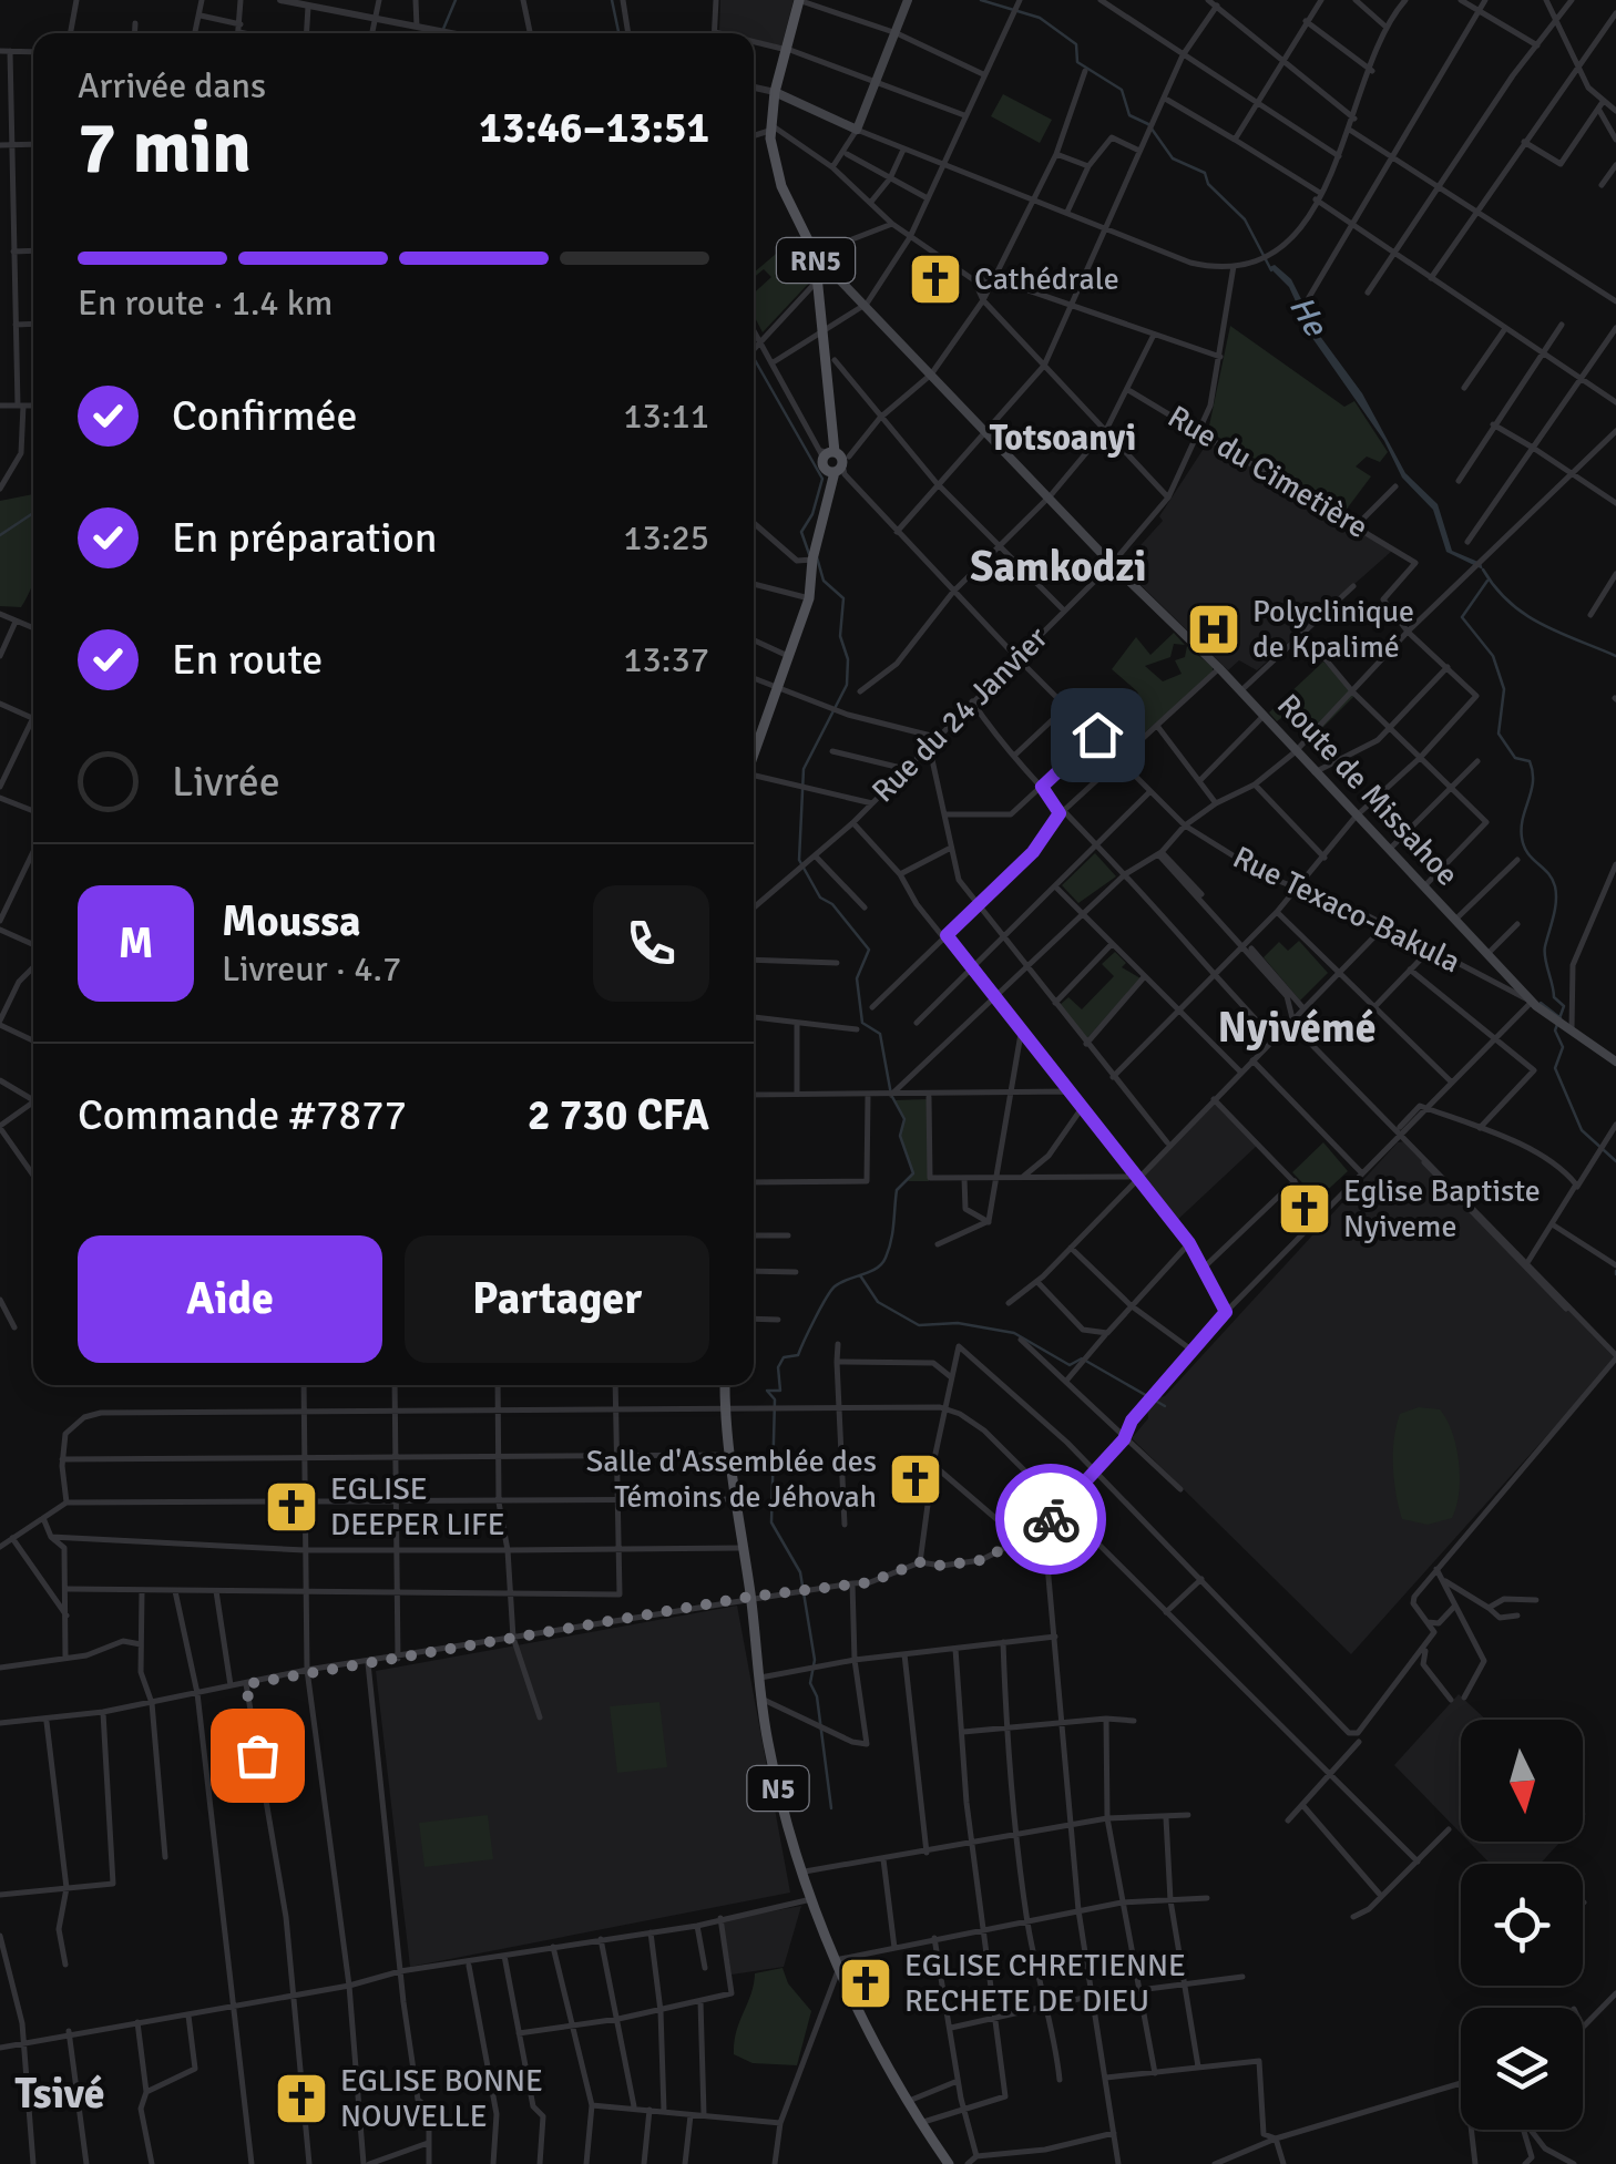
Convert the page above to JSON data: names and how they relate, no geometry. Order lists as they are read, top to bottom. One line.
{"streets":{"main road":["RN5","Route de Missahoe","N5"],"street":["Rue du Cimetière","Rue du 24 Janvier","Rue Texaco-Bakula"]},"crossings":[["RN5","Route de Missahoe"],["RN5","Rue Texaco-Bakula"],["Rue du Cimetière","Rue du 24 Janvier"],["Rue du 24 Janvier","Route de Missahoe"],["Rue du 24 Janvier","Rue Texaco-Bakula"],["Route de Missahoe","Rue Texaco-Bakula"]],"districts":["Totsoanyi","Samkodzi","Nyivémé","Tsivé"],"water":["He"],"places":{"church":["Cathédrale","Eglise Baptiste Nyiveme","Salle d'Assemblée des Témoins de Jéhovah","EGLISE DEEPER LIFE","EGLISE CHRETIENNE RECHETE DE DIEU","EGLISE BONNE NOUVELLE"],"hospital":["Polyclinique de Kpalimé"]},"north":"bottom","page":{"heading":["7 min","Arrivée dans","13:46–13:51"],"panel":["Moussa","Livreur · 4.7","Commande #7877","2 730 CFA"],"bar":"En route · 1.4 km","list":[["Confirmée","13:11"],["En préparation","13:25"],["En route","13:37"],"Livrée"],"round":"M","buttons":["Aide","Partager"]}}
